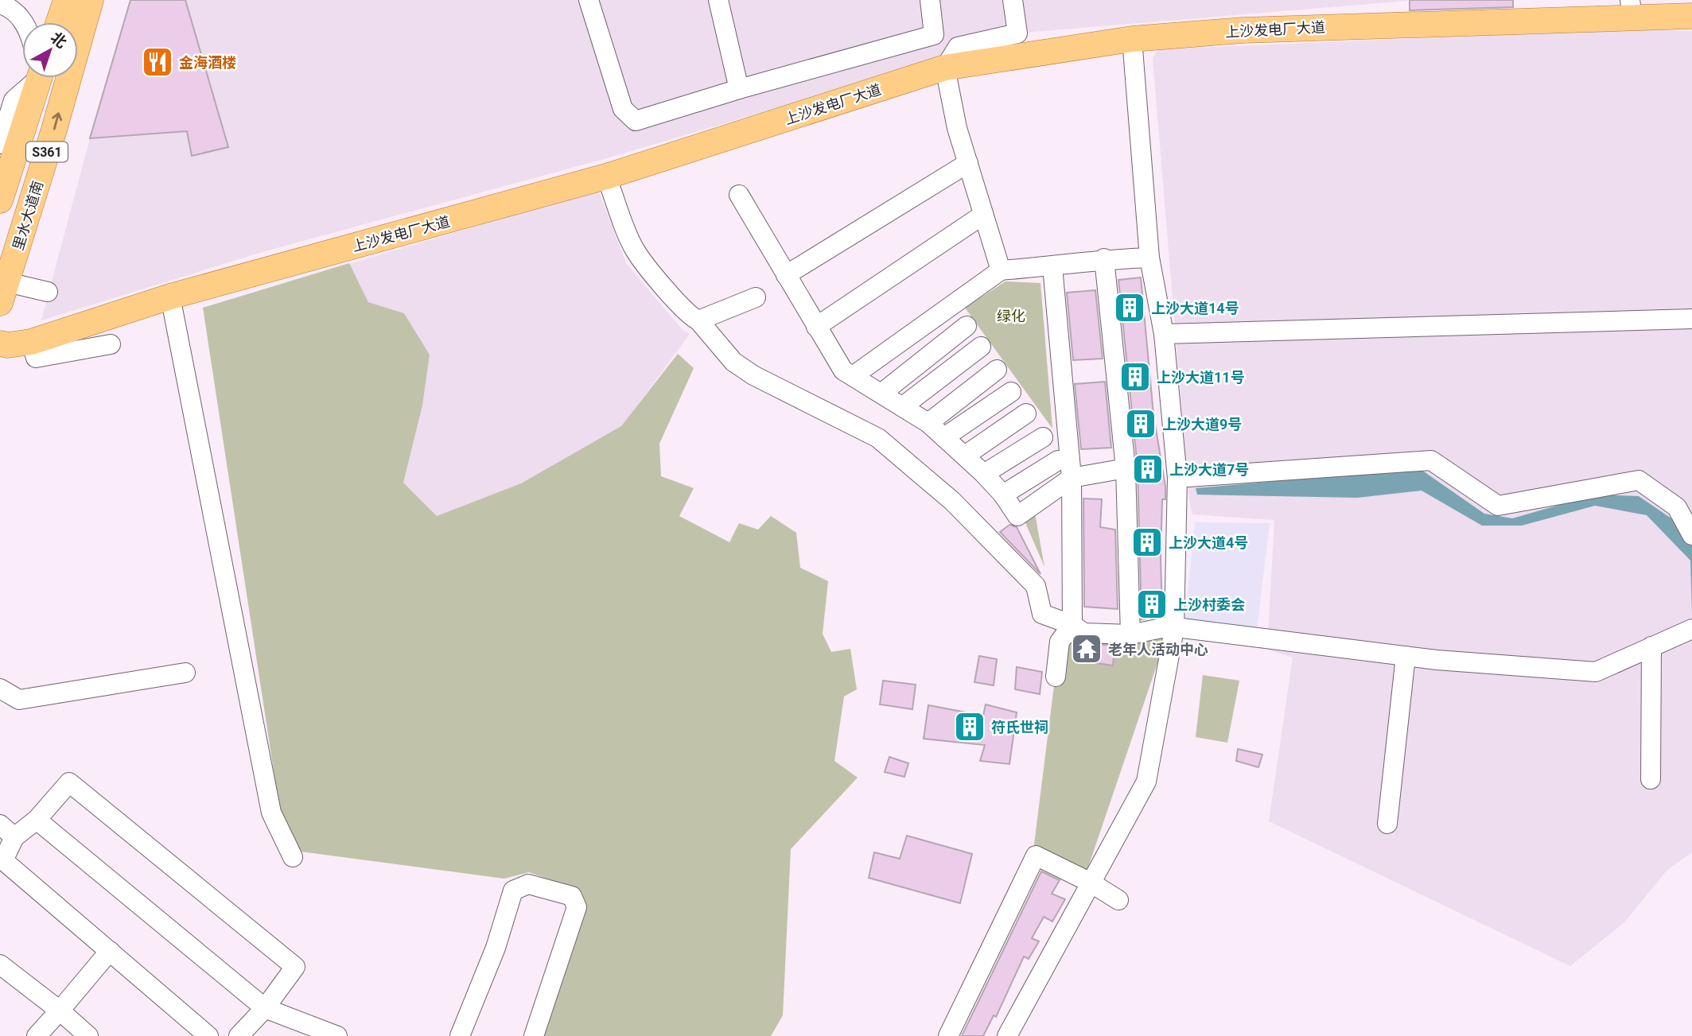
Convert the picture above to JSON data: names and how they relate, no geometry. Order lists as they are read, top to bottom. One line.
{"streets":{"main road":["上沙发电厂大道","S361","里水大道南"]},"parks":["绿化"],"places":{"restaurant":["金海酒楼"],"building":["上沙大道14号","上沙大道11号","上沙大道9号","上沙大道7号","上沙大道4号","上沙村委会","符氏世祠"],"temple":["老年人活动中心"]},"north":"top right"}
